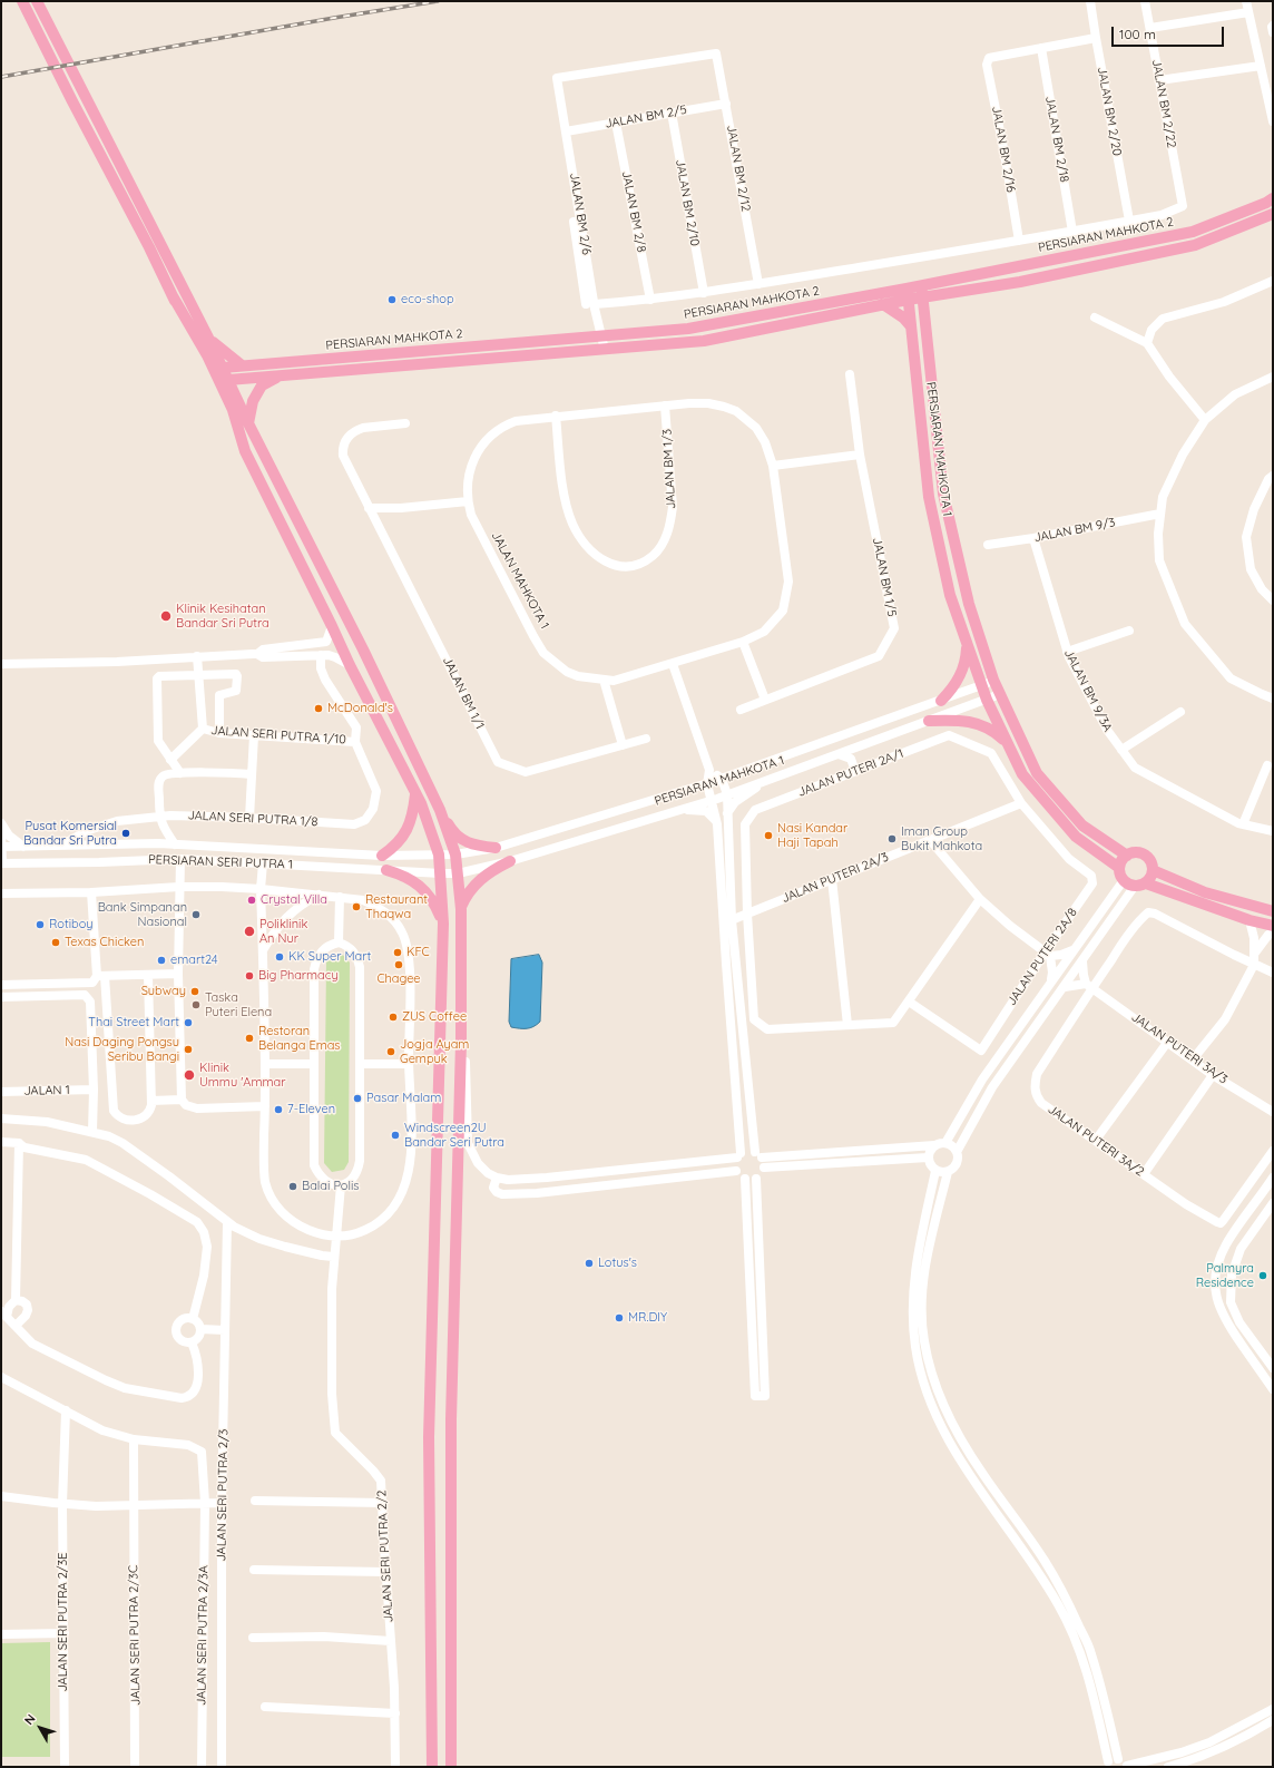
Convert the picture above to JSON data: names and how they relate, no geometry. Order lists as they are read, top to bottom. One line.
{"streets":{"main road":["PERSIARAN MAHKOTA 2","PERSIARAN MAHKOTA 1"],"street":["JALAN BM 2/22","JALAN BM 2/20","JALAN BM 2/5","JALAN BM 2/18","JALAN BM 2/16","JALAN BM 2/12","JALAN BM 2/10","JALAN BM 2/8","JALAN BM 2/6","JALAN BM 1/3","JALAN BM 9/3","JALAN BM 1/5","JALAN MAHKOTA 1","JALAN BM 9/3A","JALAN BM 1/1","JALAN SERI PUTRA 1/10","JALAN PUTERI 2A/1","JALAN SERI PUTRA 1/8","PERSIARAN SERI PUTRA 1","JALAN PUTERI 2A/3","JALAN PUTERI 2A/8","JALAN PUTERI 3A/3","JALAN 1","JALAN PUTERI 3A/2","JALAN SERI PUTRA 2/3","JALAN SERI PUTRA 2/2","JALAN SERI PUTRA 2/3E","JALAN SERI PUTRA 2/3C","JALAN SERI PUTRA 2/3A"]},"crossings":[["JALAN BM 2/22","JALAN BM 2/20"],["JALAN BM 2/5","JALAN BM 2/12"],["JALAN BM 2/5","JALAN BM 2/10"],["JALAN BM 2/5","JALAN BM 2/8"],["JALAN BM 2/5","JALAN BM 2/6"],["JALAN BM 2/18","JALAN BM 2/16"],["JALAN BM 2/12","JALAN BM 2/6"],["JALAN BM 2/6","PERSIARAN MAHKOTA 2"],["PERSIARAN MAHKOTA 2","PERSIARAN MAHKOTA 1"],["PERSIARAN MAHKOTA 1","PERSIARAN SERI PUTRA 1"],["JALAN BM 1/3","JALAN MAHKOTA 1"],["JALAN BM 9/3","JALAN BM 9/3A"],["JALAN SERI PUTRA 1/10","JALAN SERI PUTRA 1/8"],["JALAN PUTERI 2A/1","JALAN PUTERI 2A/3"],["JALAN PUTERI 2A/1","JALAN PUTERI 2A/8"],["JALAN SERI PUTRA 1/8","PERSIARAN SERI PUTRA 1"],["JALAN PUTERI 2A/3","JALAN PUTERI 2A/8"],["JALAN PUTERI 3A/3","JALAN PUTERI 3A/2"],["JALAN SERI PUTRA 2/3C","JALAN SERI PUTRA 2/3A"]],"places":["eco-shop","Klinik Kesihatan Bandar Sri Putra","McDonald's","Pusat Komersial Bandar Sri Putra","Nasi Kandar Haji Tapah","Iman Group Bukit Mahkota","Crystal Villa","Restaurant Thaqwa","Bank Simpanan Nasional","Rotiboy","Poliklinik An Nur","Texas Chicken","KFC","KK Super Mart","emart24","Chagee","Big Pharmacy","Subway","Taska Puteri Elena","ZUS Coffee","Thai Street Mart","Restoran Belanga Emas","Nasi Daging Pongsu Seribu Bangi","Jogja Ayam Gempuk","Klinik Ummu 'Ammar","Pasar Malam","7-Eleven","Windscreen2U Bandar Seri Putra","Balai Polis","Lotus's","Palmyra Residence","MR.DIY"],"scale_bar":"100 m","north":"top left"}
